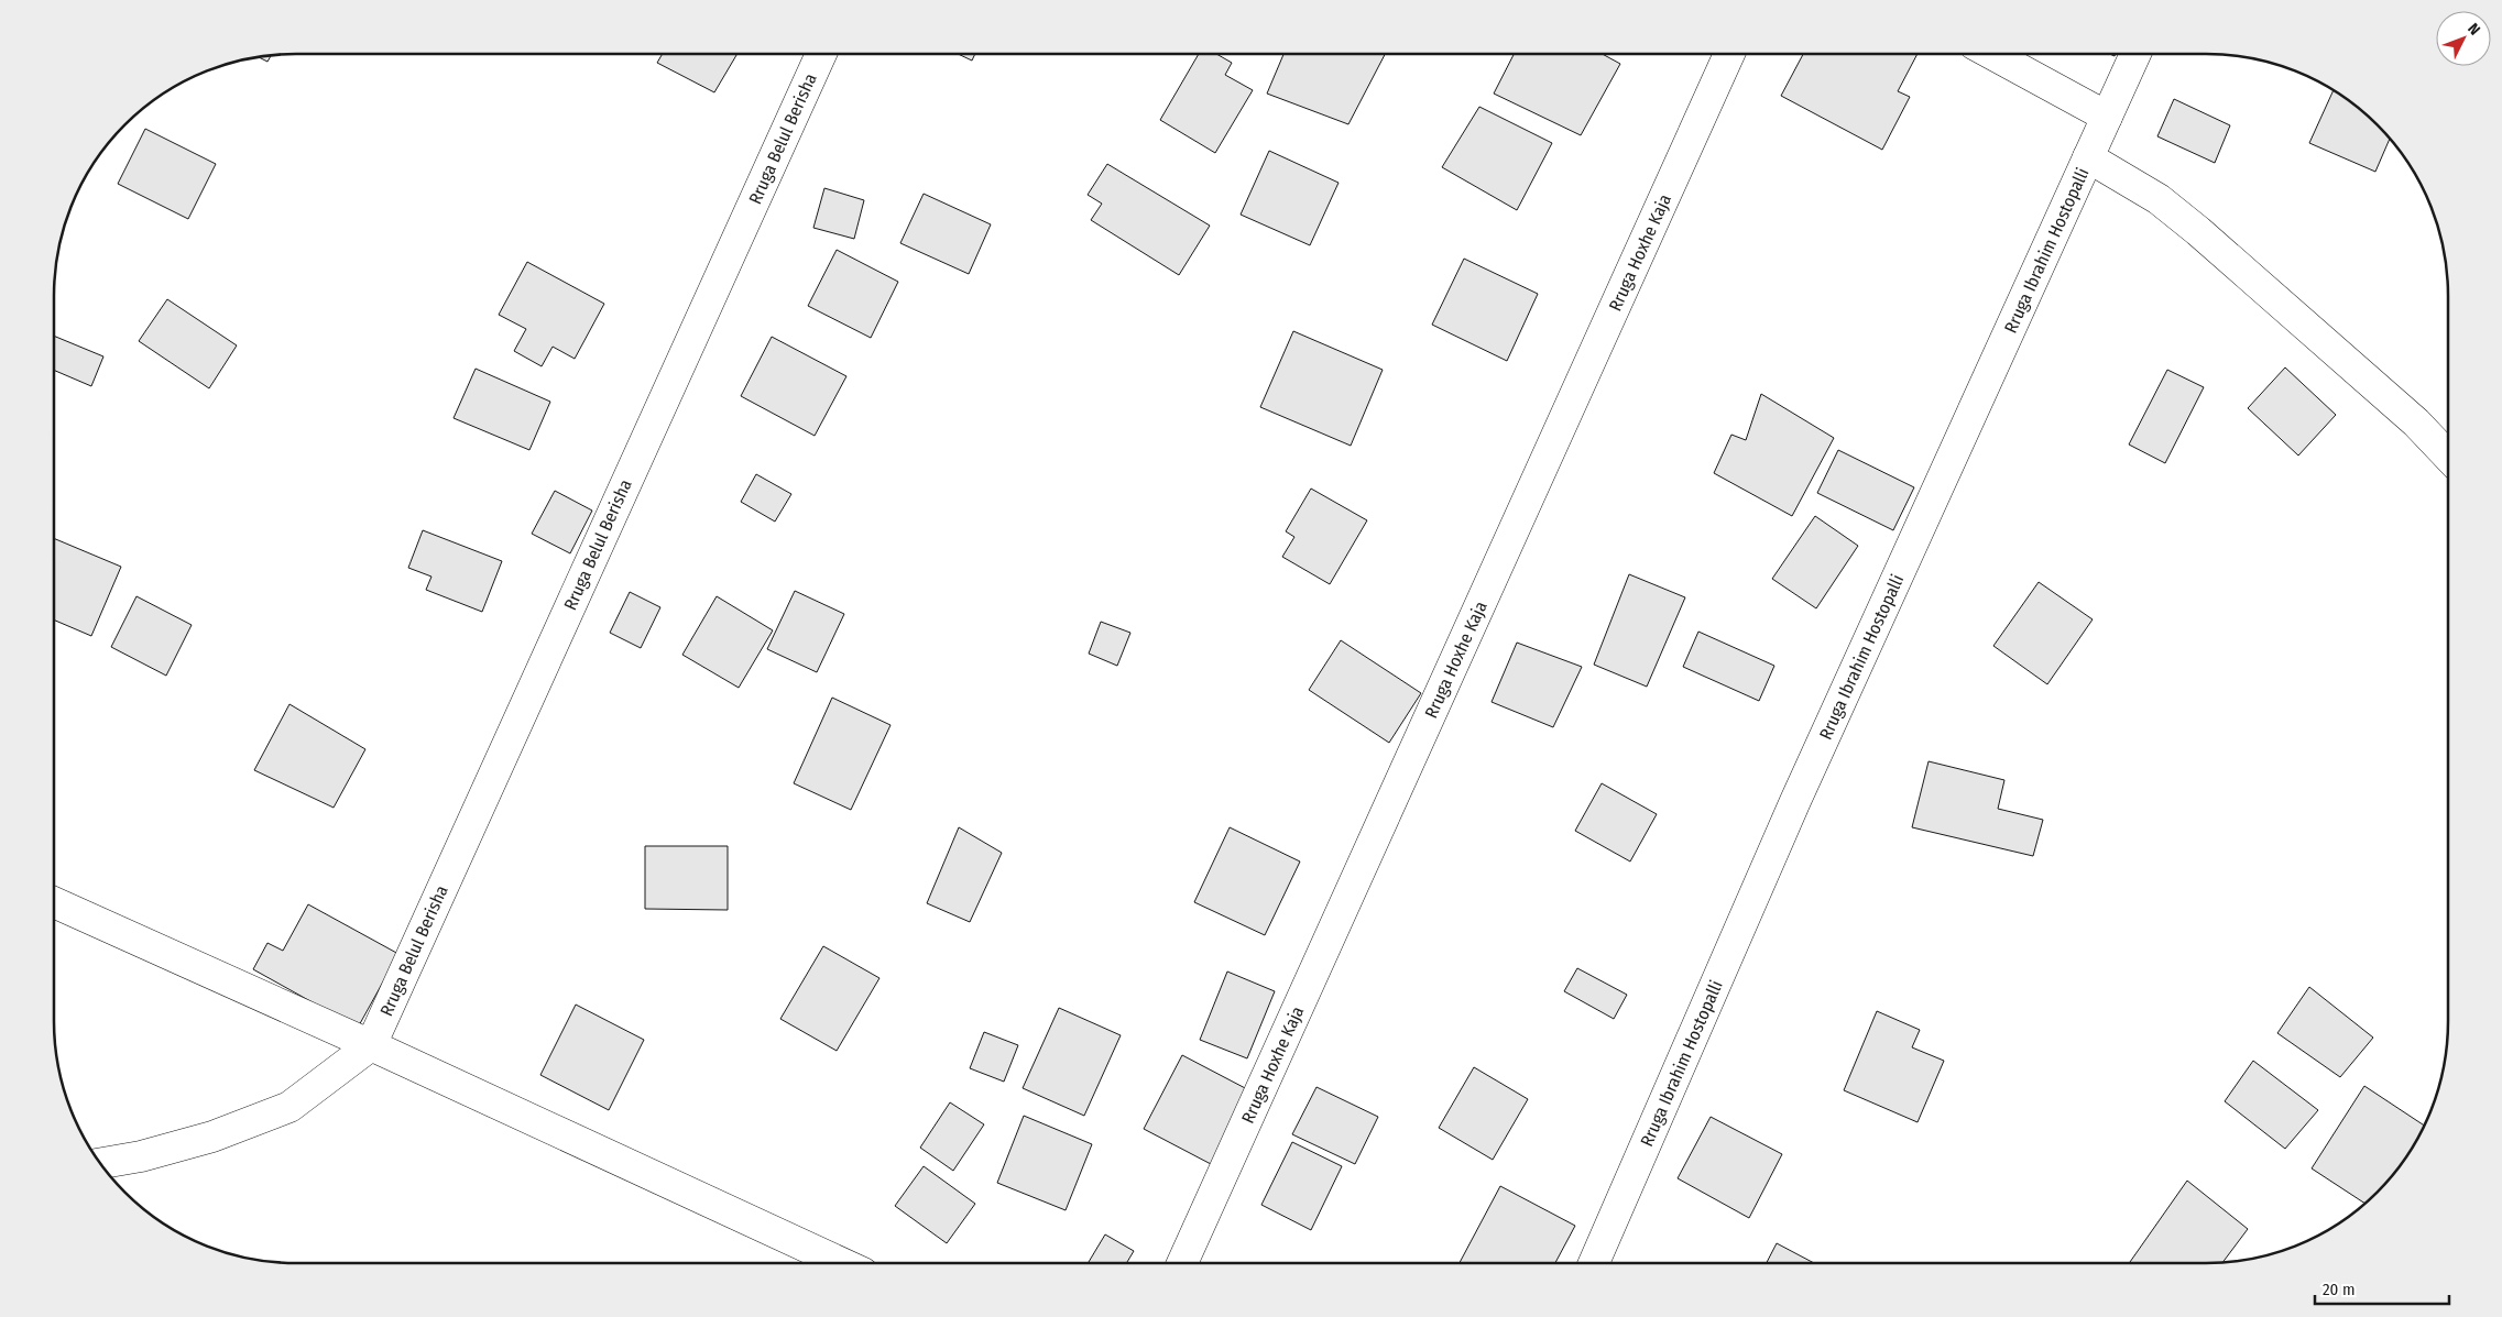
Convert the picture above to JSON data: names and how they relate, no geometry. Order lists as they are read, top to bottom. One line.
{"streets":{"street":["Rruga Belul Berisha","Rruga Ibrahim Hostopalli","Rruga Hoxhe Kaja"]},"scale_bar":"20 m","north":"top right"}
